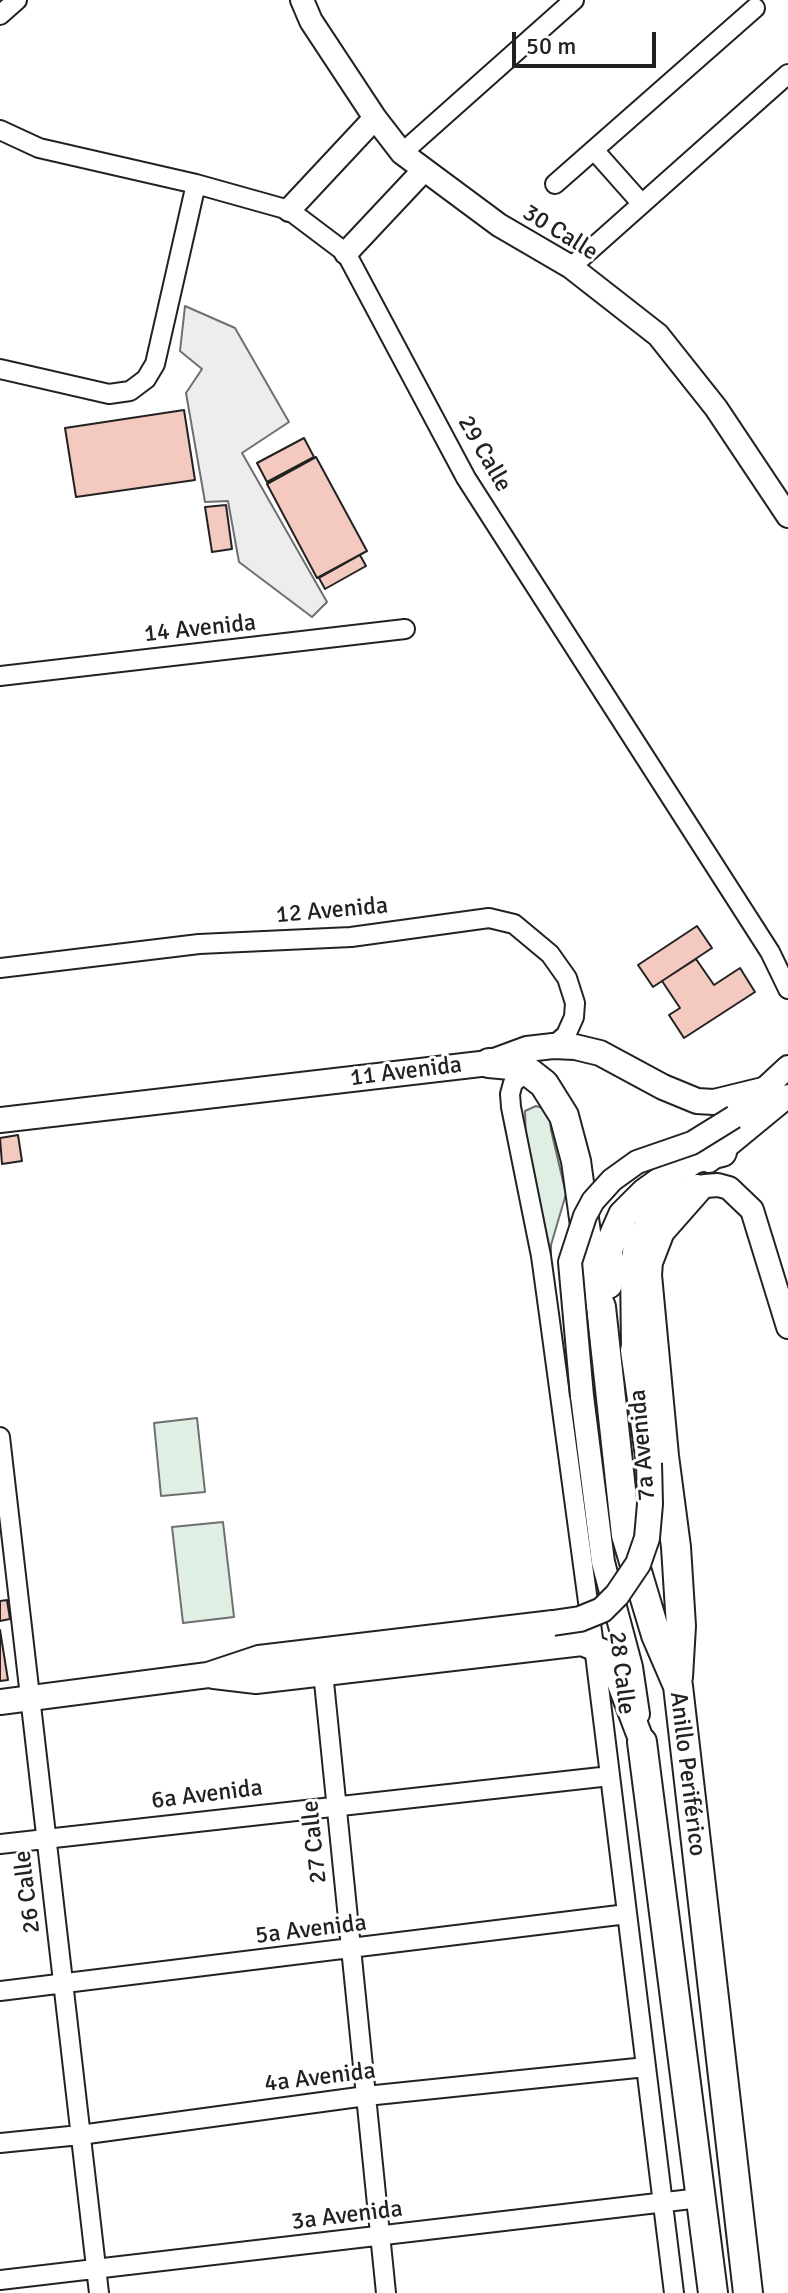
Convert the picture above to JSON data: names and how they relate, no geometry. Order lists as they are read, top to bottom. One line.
{"streets":{"main road":["11 Avenida","7a Avenida","Anillo Periférico"],"street":["30 Calle","29 Calle","14 Avenida","12 Avenida","28 Calle","6a Avenida","27 Calle","26 Calle","5a Avenida","4a Avenida","3a Avenida"]},"crossings":[["12 Avenida","11 Avenida"],["11 Avenida","Anillo Periférico"],["7a Avenida","28 Calle"],["7a Avenida","27 Calle"],["7a Avenida","26 Calle"],["28 Calle","Anillo Periférico"],["28 Calle","6a Avenida"],["28 Calle","5a Avenida"],["28 Calle","4a Avenida"],["28 Calle","3a Avenida"],["Anillo Periférico","3a Avenida"],["6a Avenida","27 Calle"],["6a Avenida","26 Calle"],["27 Calle","5a Avenida"],["27 Calle","4a Avenida"],["27 Calle","3a Avenida"],["26 Calle","5a Avenida"],["26 Calle","4a Avenida"],["26 Calle","3a Avenida"]],"scale_bar":"50 m"}
